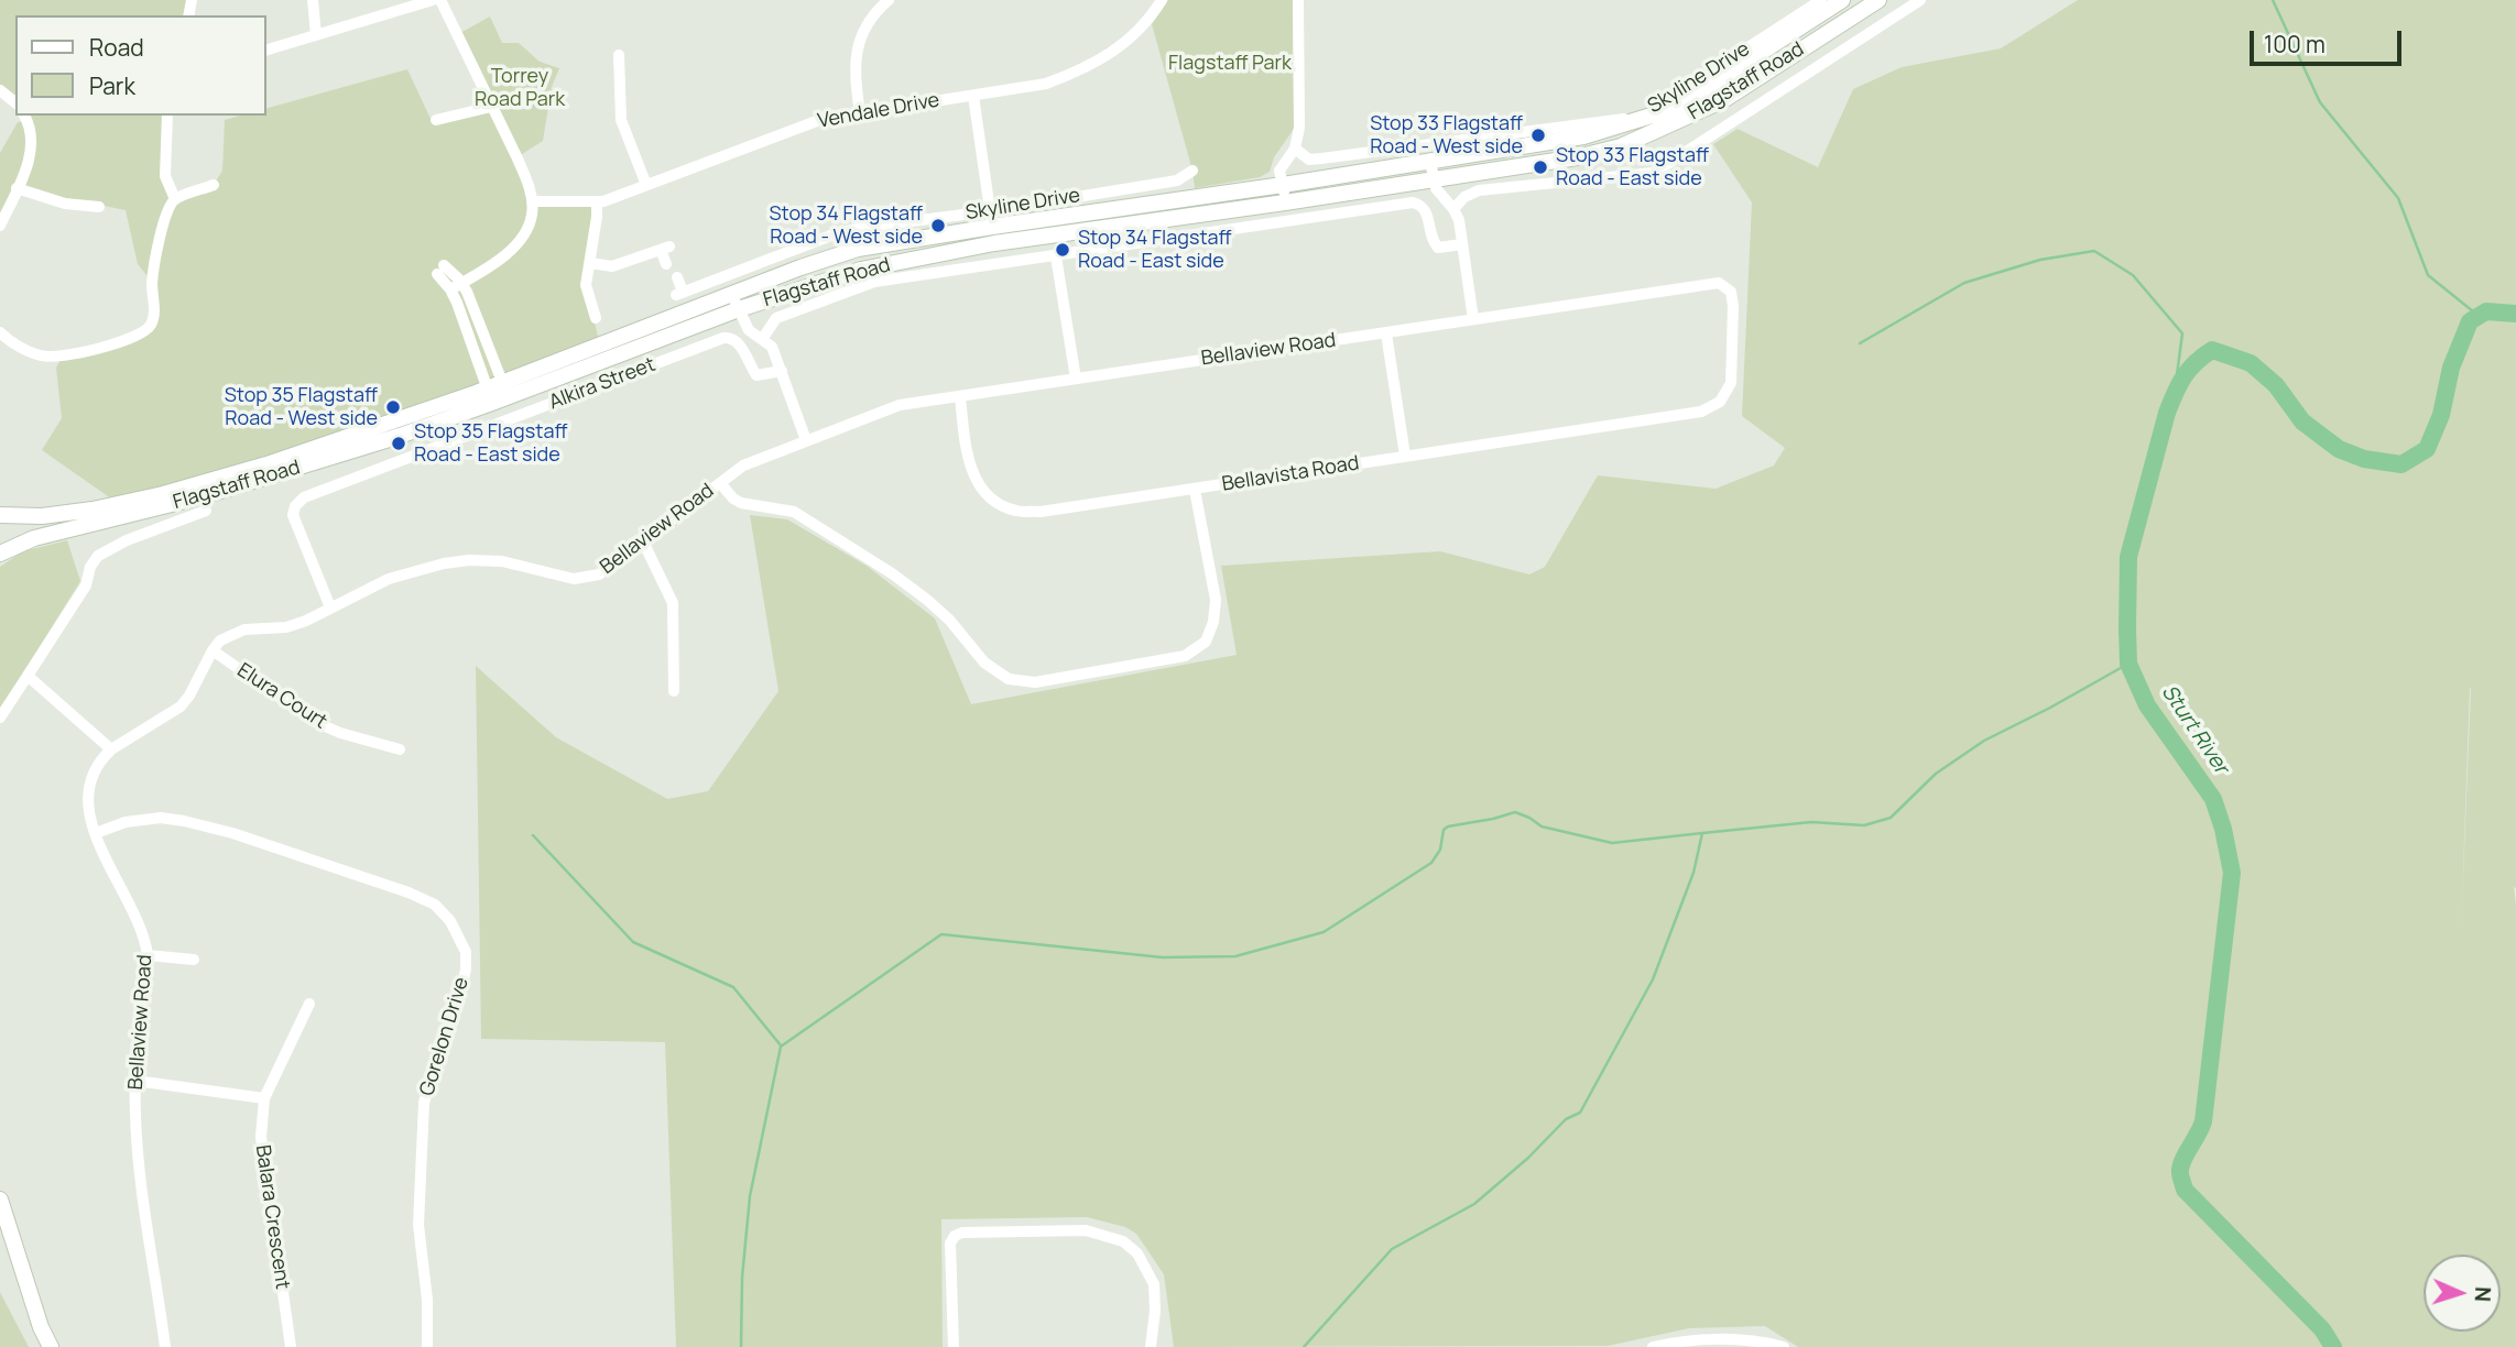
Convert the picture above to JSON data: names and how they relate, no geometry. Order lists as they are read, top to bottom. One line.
{"streets":{"main road":["Flagstaff Road"],"street":["Skyline Drive","Vendale Drive","Bellaview Road","Alkira Street","Bellavista Road","Elura Court","Gorelon Drive","Balara Crescent"]},"crossings":[["Skyline Drive","Flagstaff Road"],["Bellaview Road","Alkira Street"],["Bellaview Road","Bellavista Road"],["Bellaview Road","Elura Court"],["Bellaview Road","Gorelon Drive"]],"water":["Sturt River"],"parks":["Flagstaff Park","Torrey Road Park"],"places":["Stop 33 Flagstaff Road - West side","Stop 33 Flagstaff Road - East side","Stop 34 Flagstaff Road - West side","Stop 34 Flagstaff Road - East side","Stop 35 Flagstaff Road - West side","Stop 35 Flagstaff Road - East side"],"legend":["Road","Park"],"scale_bar":"100 m","north":"right"}
